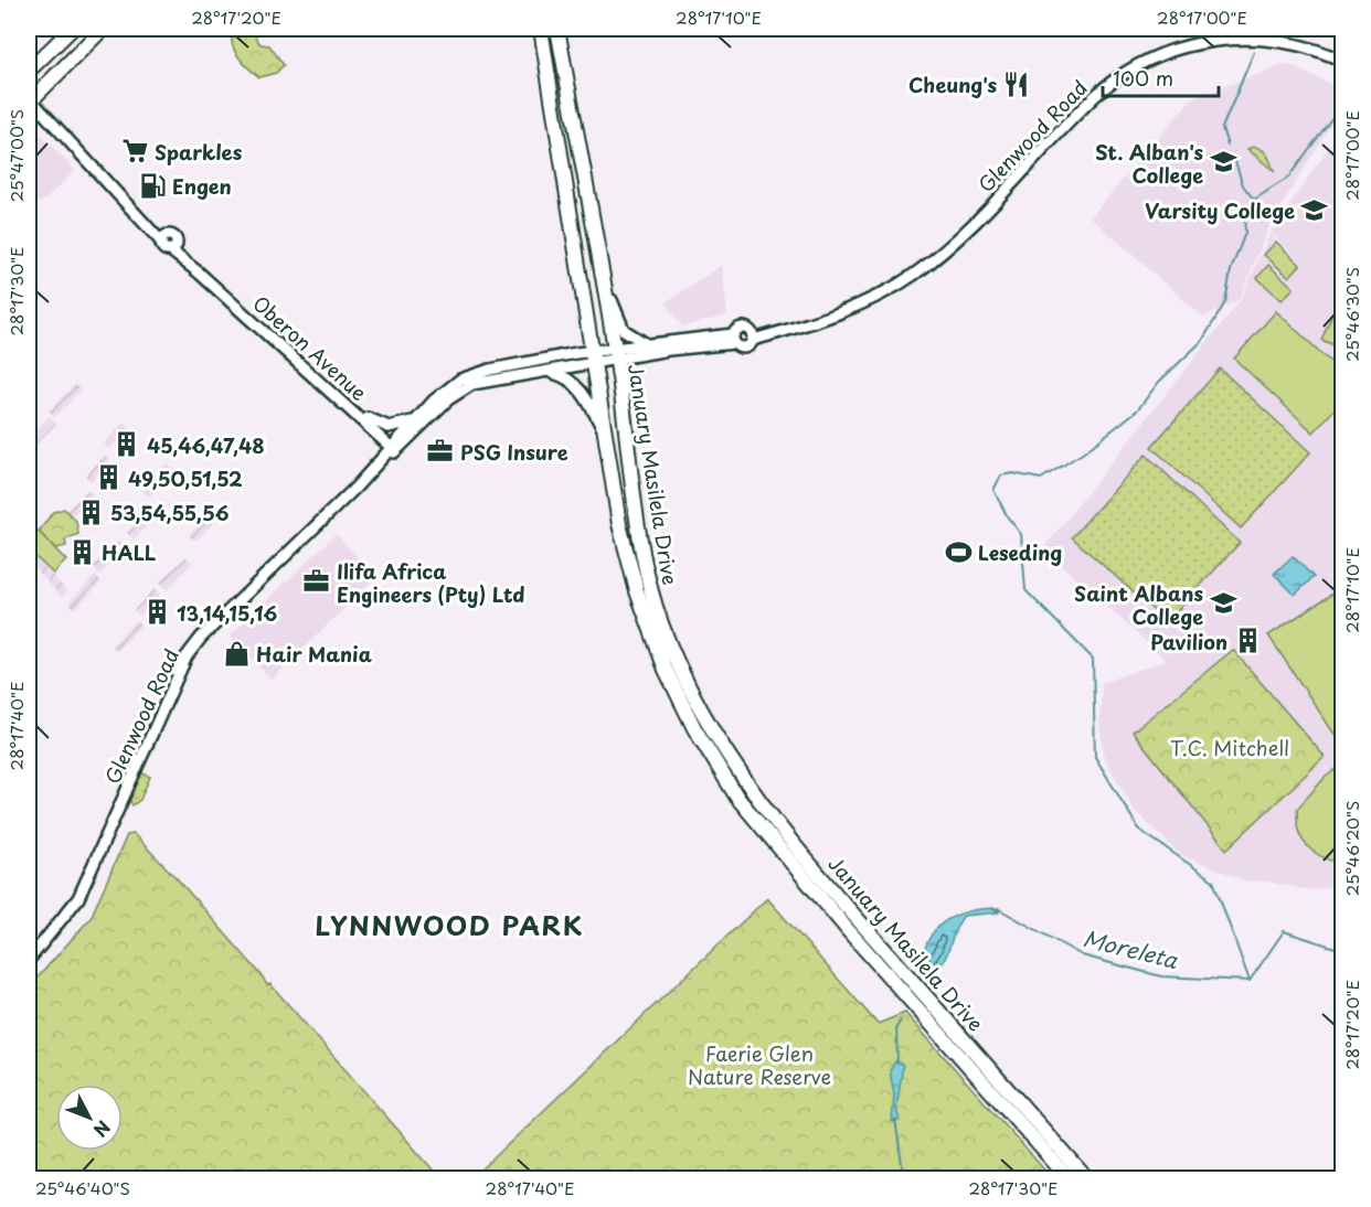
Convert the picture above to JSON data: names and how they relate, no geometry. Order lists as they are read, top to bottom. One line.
{"streets":{"main road":["January Masilela Drive"],"street":["Glenwood Road","Oberon Avenue"]},"crossings":[["Glenwood Road","Oberon Avenue"],["Glenwood Road","January Masilela Drive"]],"districts":["LYNNWOOD PARK"],"water":["Moreleta"],"parks":["T.C. Mitchell","Faerie Glen Nature Reserve"],"places":{"restaurant":["Cheung's"],"supermarket":["Sparkles"],"school or university":["St. Alban's College","Varsity College","Saint Albans College"],"fuel station":["Engen"],"building":["45,46,47,48","49,50,51,52","53,54,55,56","HALL","13,14,15,16","Pavilion"],"office":["PSG Insure","Ilifa Africa Engineers (Pty) Ltd"],"sports":["Leseding"],"shop":["Hair Mania"]},"scale_bar":"100 m","north":"bottom right","coordinates":["28°17'20\"E","28°17'10\"E","28°17'00\"E","25°47'00\"S","28°17'30\"E","25°46'30\"S","28°17'40\"E","25°46'20\"S","25°46'40\"S"]}
